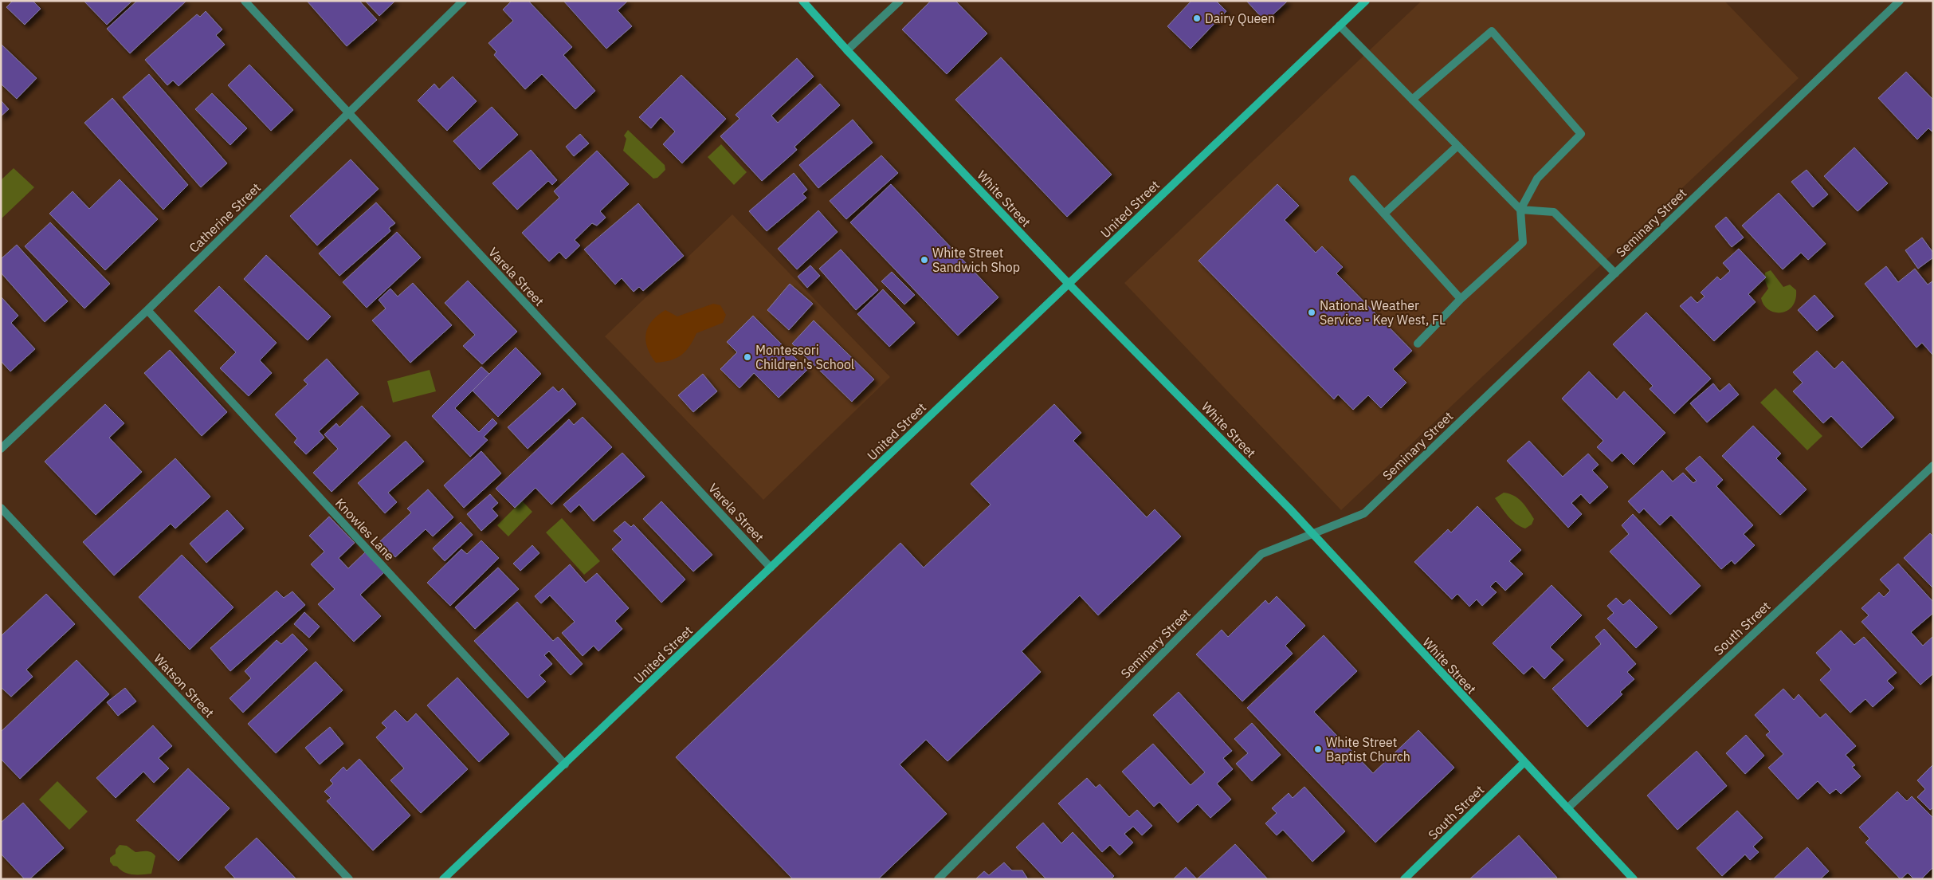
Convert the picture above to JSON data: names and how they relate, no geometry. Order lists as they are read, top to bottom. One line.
{"streets":{"street":["White Street","United Street","Catherine Street","Seminary Street","Varela Street","Knowles Lane","South Street","Watson Street"]},"crossings":[["White Street","United Street"],["White Street","Seminary Street"],["White Street","South Street"],["United Street","Varela Street"],["United Street","Knowles Lane"],["Catherine Street","Varela Street"],["Catherine Street","Knowles Lane"]],"places":["Dairy Queen","White Street Sandwich Shop","National Weather Service - Key West, FL","Montessori Children's School","White Street Baptist Church"]}
